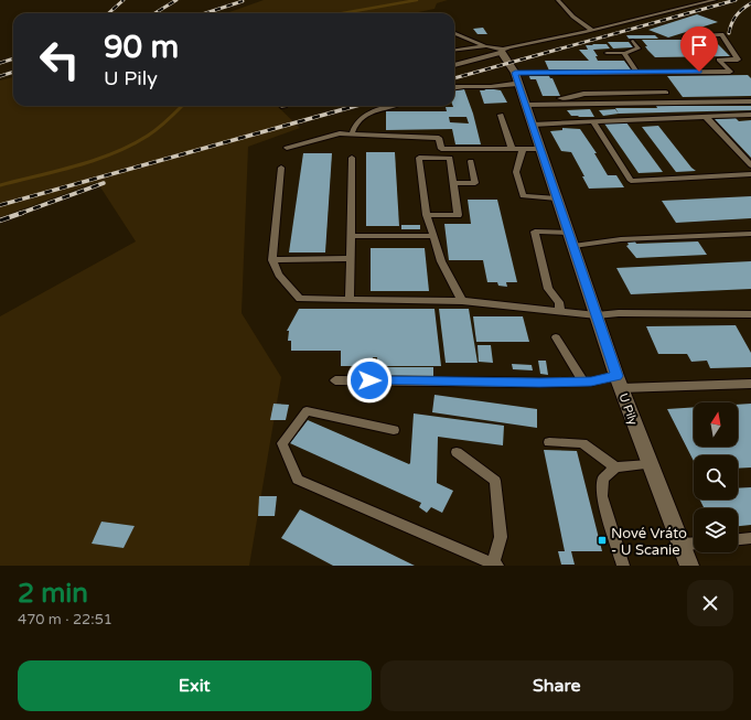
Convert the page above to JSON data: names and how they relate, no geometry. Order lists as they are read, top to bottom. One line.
{"streets":{"street":["U Pily"]},"places":{"transit":["Nové Vráto - U Scanie"]},"north":"top","page":{"turn":["90 m","U Pily"],"heading":["2 min","470 m · 22:51"],"buttons":["Exit","Share"]}}
